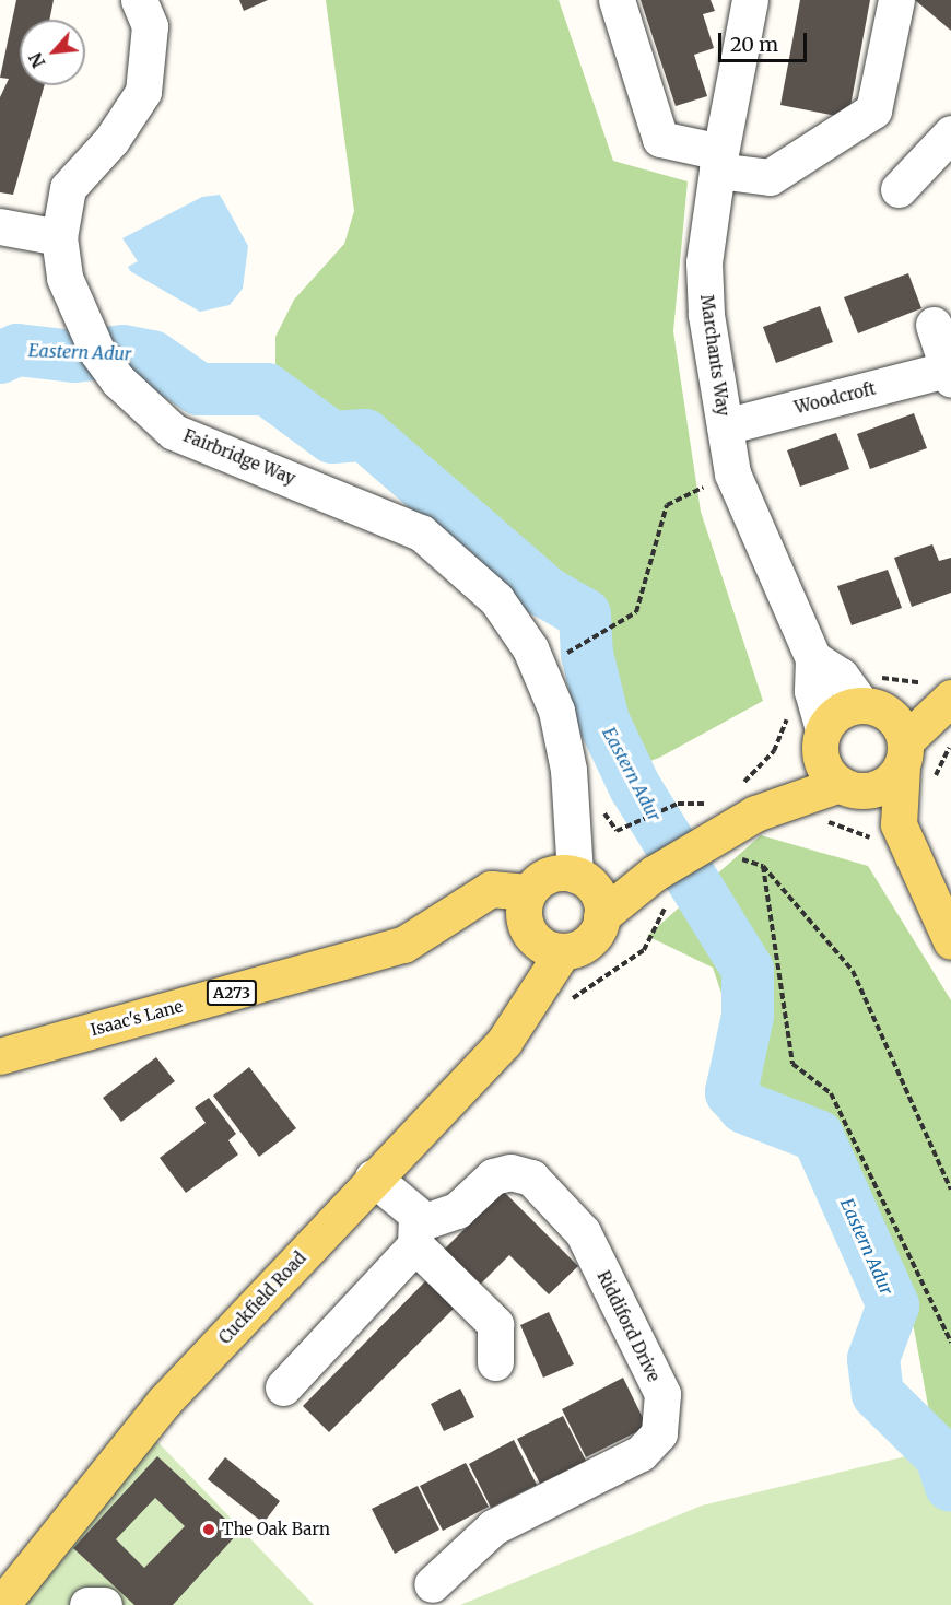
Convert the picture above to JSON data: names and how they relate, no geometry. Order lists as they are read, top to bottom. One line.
{"streets":{"main road":["A273","Isaac's Lane","Cuckfield Road"],"street":["Marchants Way","Woodcroft","Fairbridge Way","Riddiford Drive"]},"crossings":[["Marchants Way","Woodcroft"],["Marchants Way","A273"],["Fairbridge Way","A273"],["Fairbridge Way","Isaac's Lane"],["Fairbridge Way","Cuckfield Road"],["A273","Isaac's Lane"],["A273","Cuckfield Road"],["Isaac's Lane","Cuckfield Road"]],"water":["Eastern Adur"],"places":["The Oak Barn"],"scale_bar":"20 m","north":"bottom left"}
